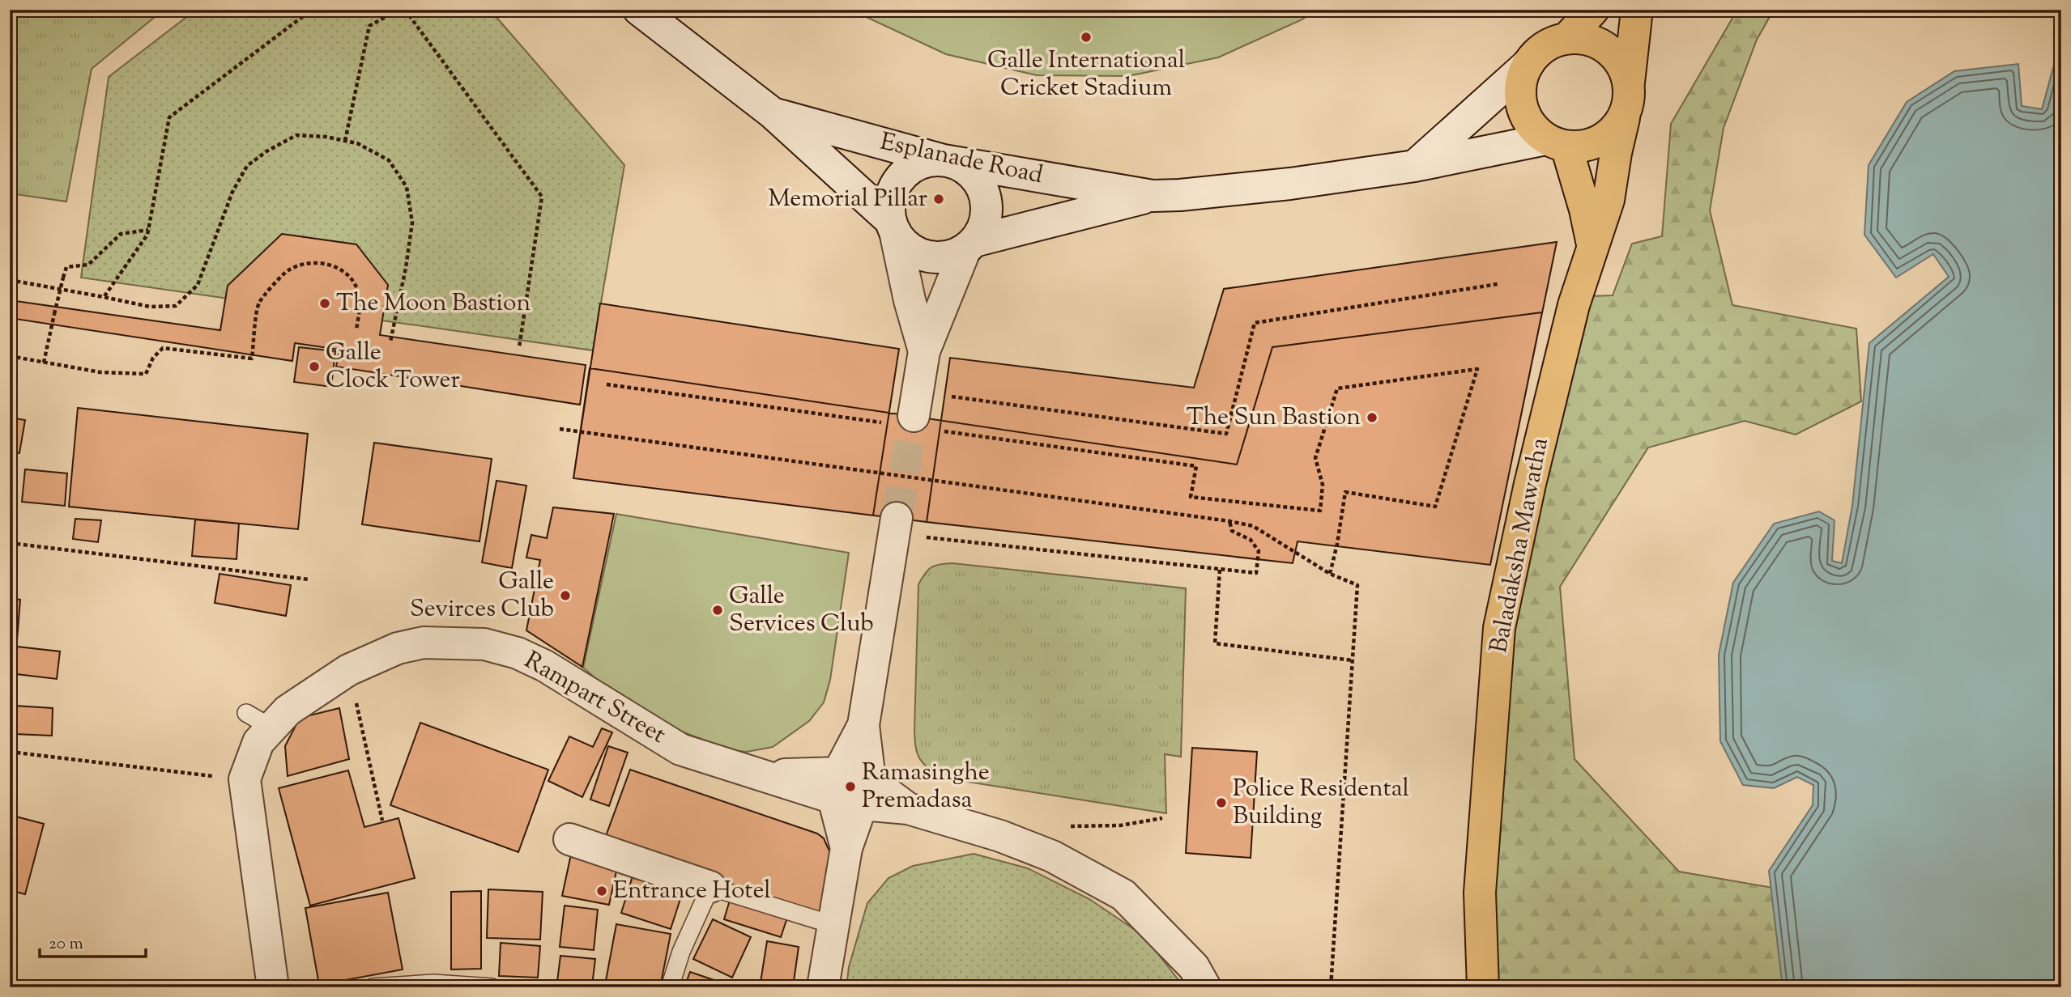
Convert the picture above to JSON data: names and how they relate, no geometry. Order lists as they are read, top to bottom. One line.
{"streets":{"main road":["Baladaksha Mawatha"],"street":["Esplanade Road","Rampart Street"]},"crossings":[["Esplanade Road","Baladaksha Mawatha"]],"places":["Galle International Cricket Stadium","Memorial Pillar","The Moon Bastion","Galle Clock Tower","The Sun Bastion","Galle Sevirces Club","Galle Services Club","Ramasinghe Premadasa","Police Residental Building","Entrance Hotel"],"scale_bar":"20 m"}
